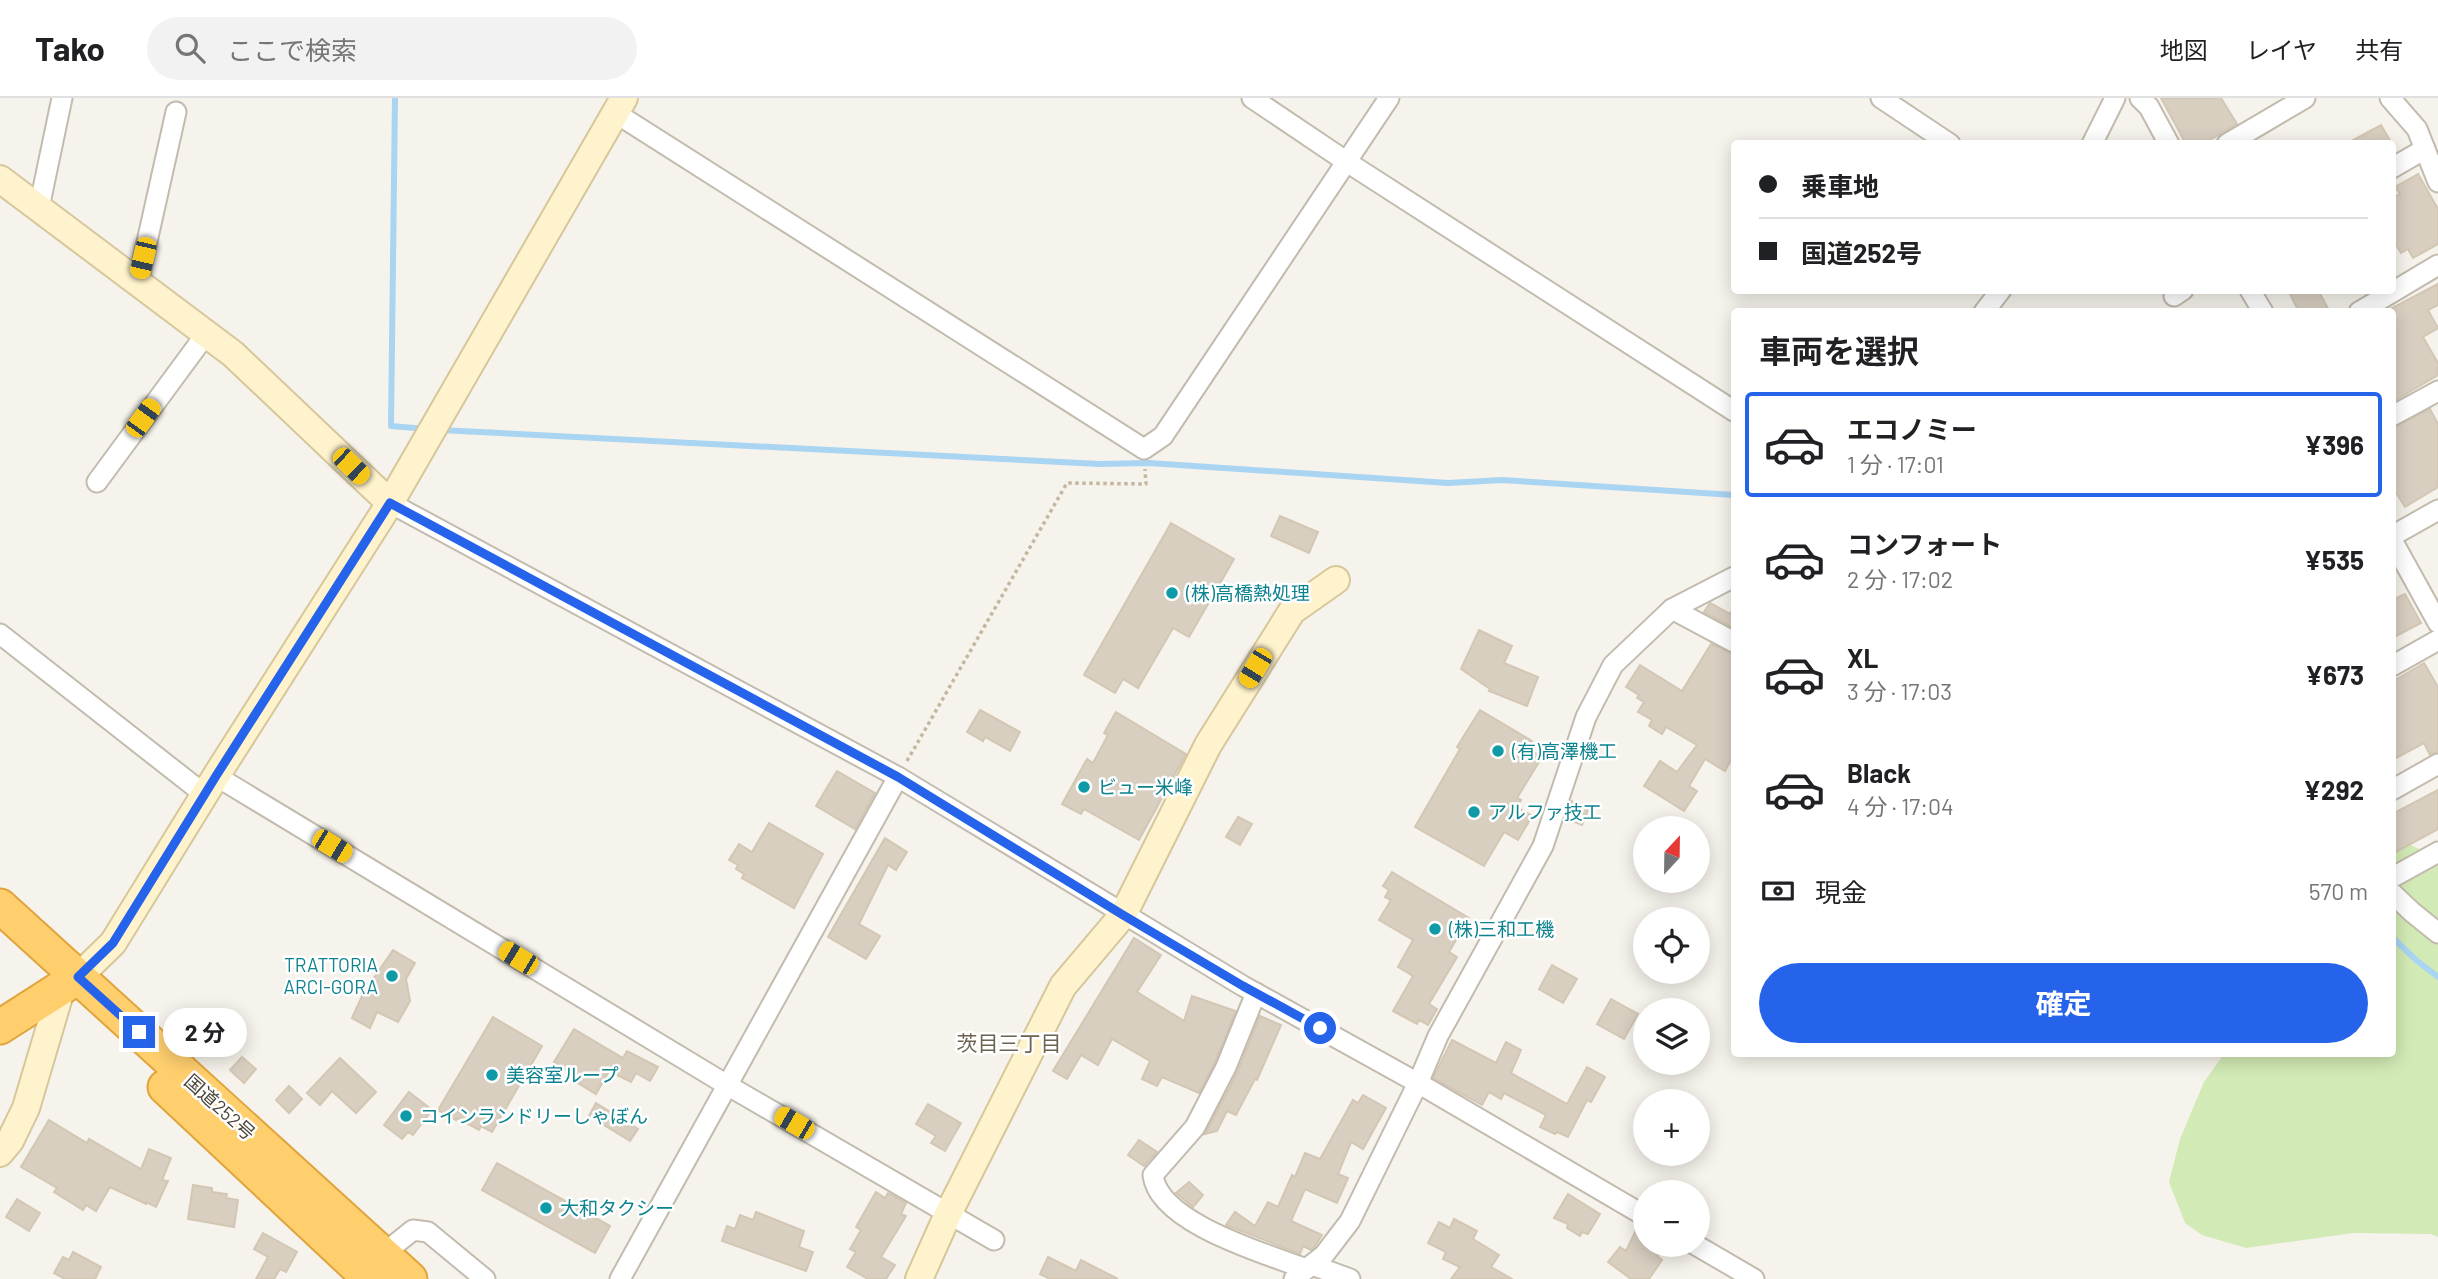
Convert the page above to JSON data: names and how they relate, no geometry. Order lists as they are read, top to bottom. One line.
{"streets":{"highway":["国道252号"]},"districts":["茨目三丁目"],"places":["(株)高橋熱処理","(有)高澤機工","ビュー米峰","アルファ技工","(株)三和工機","TRATTORIA ARCI-GORA","美容室ループ","コインランドリーしゃぼん","大和タクシー"],"north":"top","page":{"header":"Tako","search":"ここで検索","nav":["地図","レイヤ","共有"],"banner":["乗車地","国道252号"],"heading":"車両を選択","list":[{"name":"エコノミー","note":"1 分 · 17:01","value":"¥396"},{"name":"コンフォート","note":"2 分 · 17:02","value":"¥535"},{"name":"XL","note":"3 分 · 17:03","value":"¥673"},{"name":"Black","note":"4 分 · 17:04","value":"¥292"}],"map_buttons":["+","−"],"pay":["現金","570 m"],"buttons":"確定","bubble":"2 分"}}
